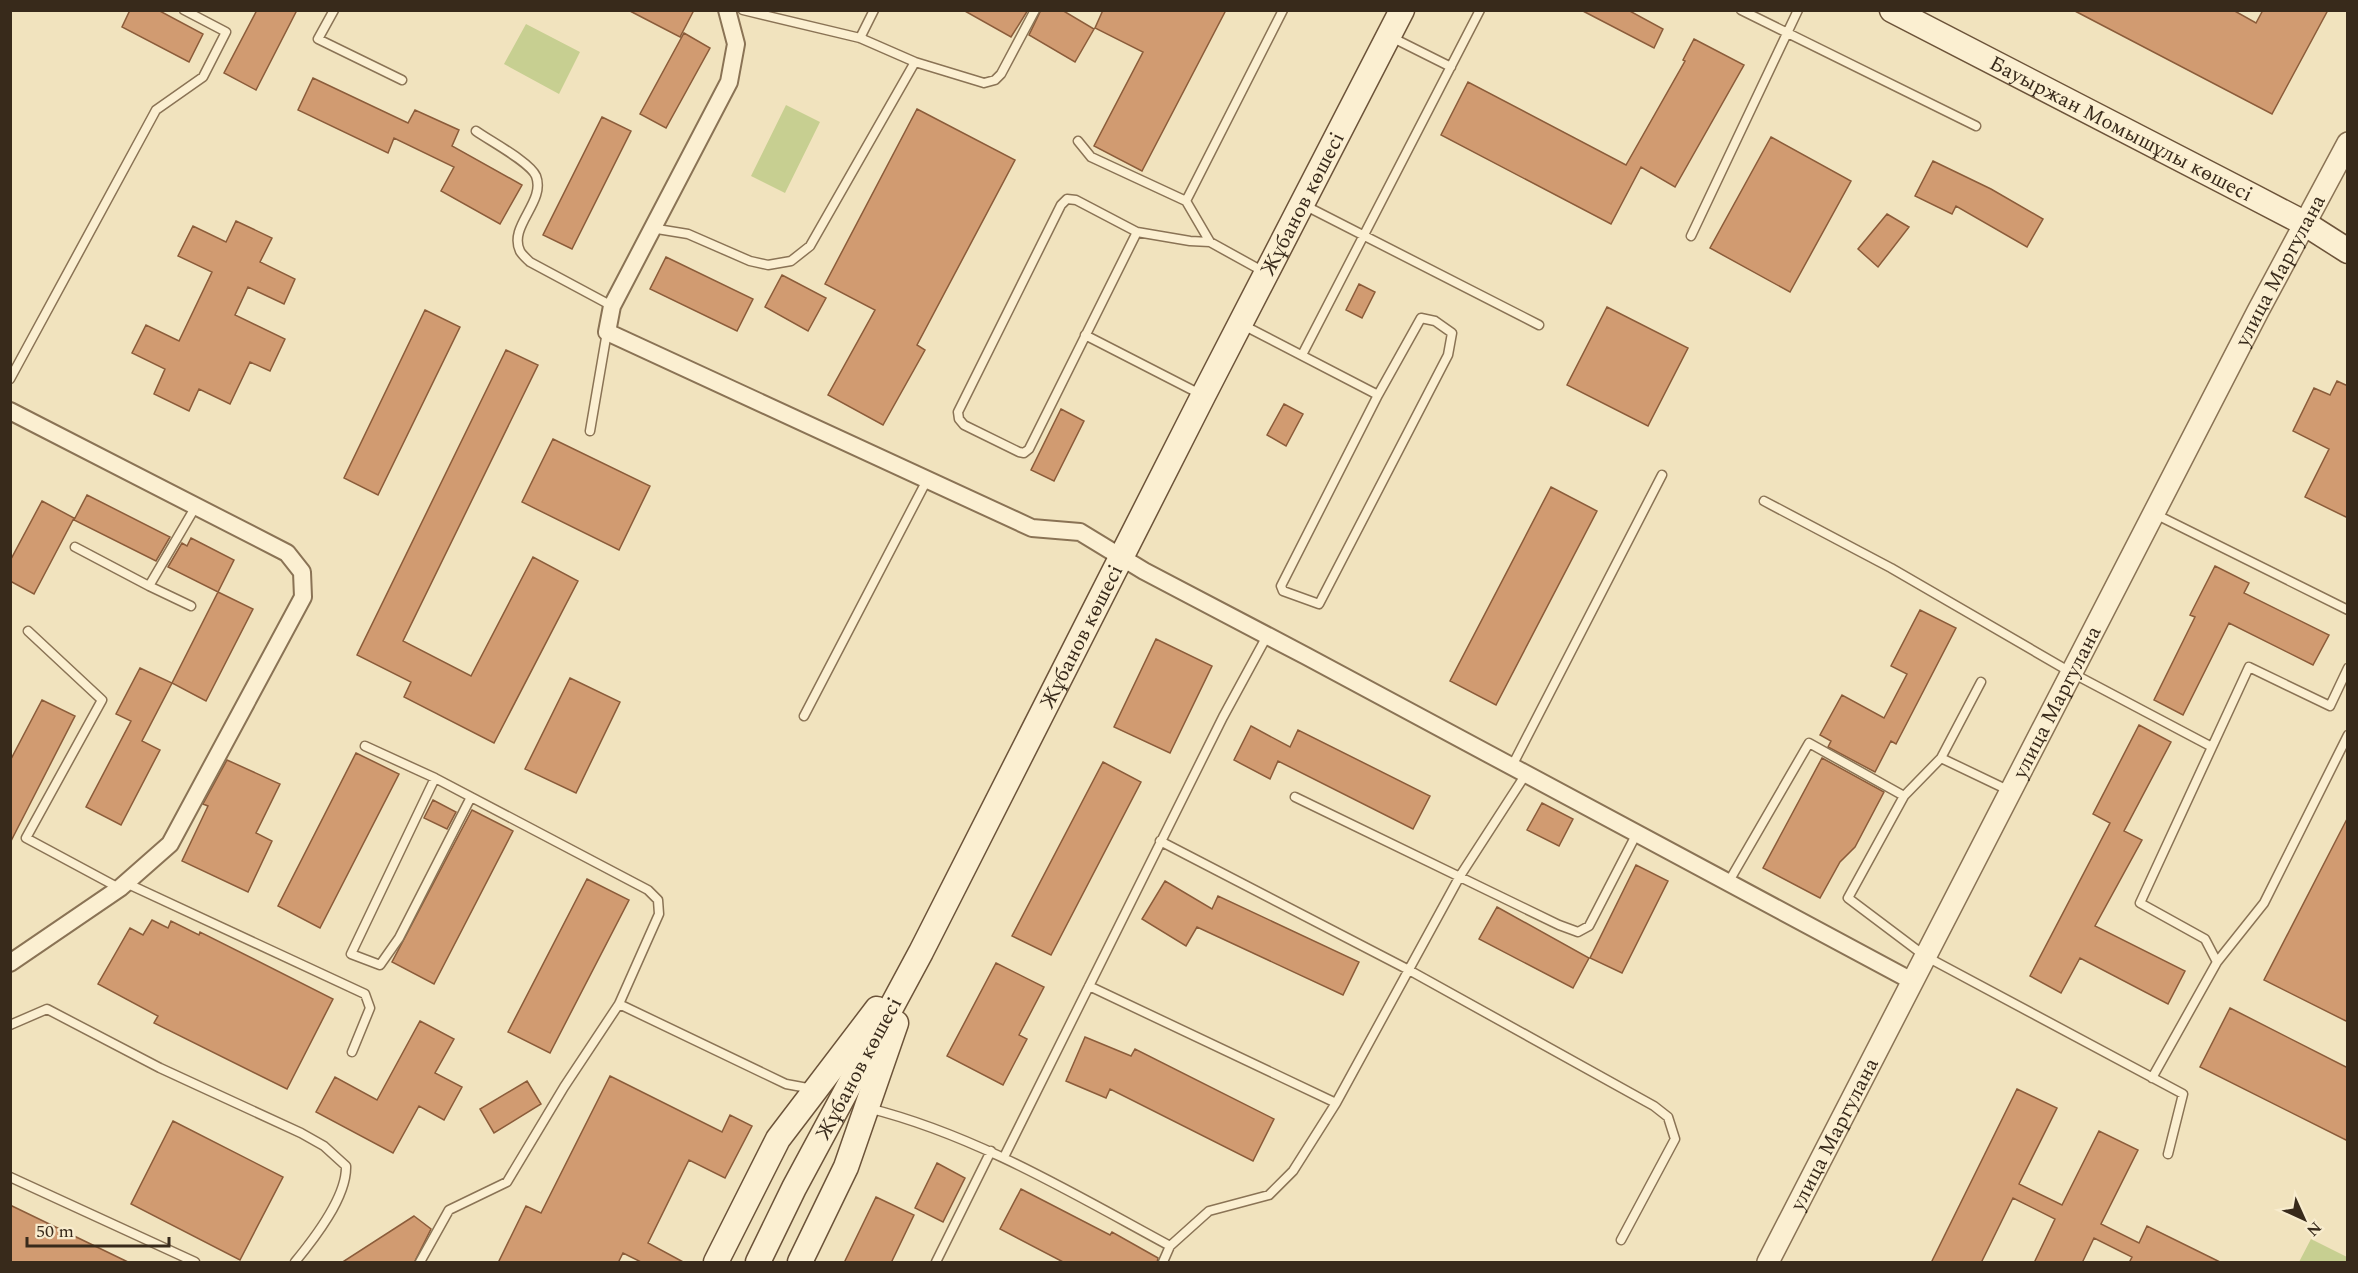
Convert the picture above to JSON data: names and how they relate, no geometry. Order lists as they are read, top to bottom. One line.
{"streets":{"main road":["Бауыржан Момышұлы көшесі","Жұбанов көшесі"],"street":["улица Маргулана"]},"crossings":[["Бауыржан Момышұлы көшесі","улица Маргулана"]],"scale_bar":"50 m","north":"bottom right"}
